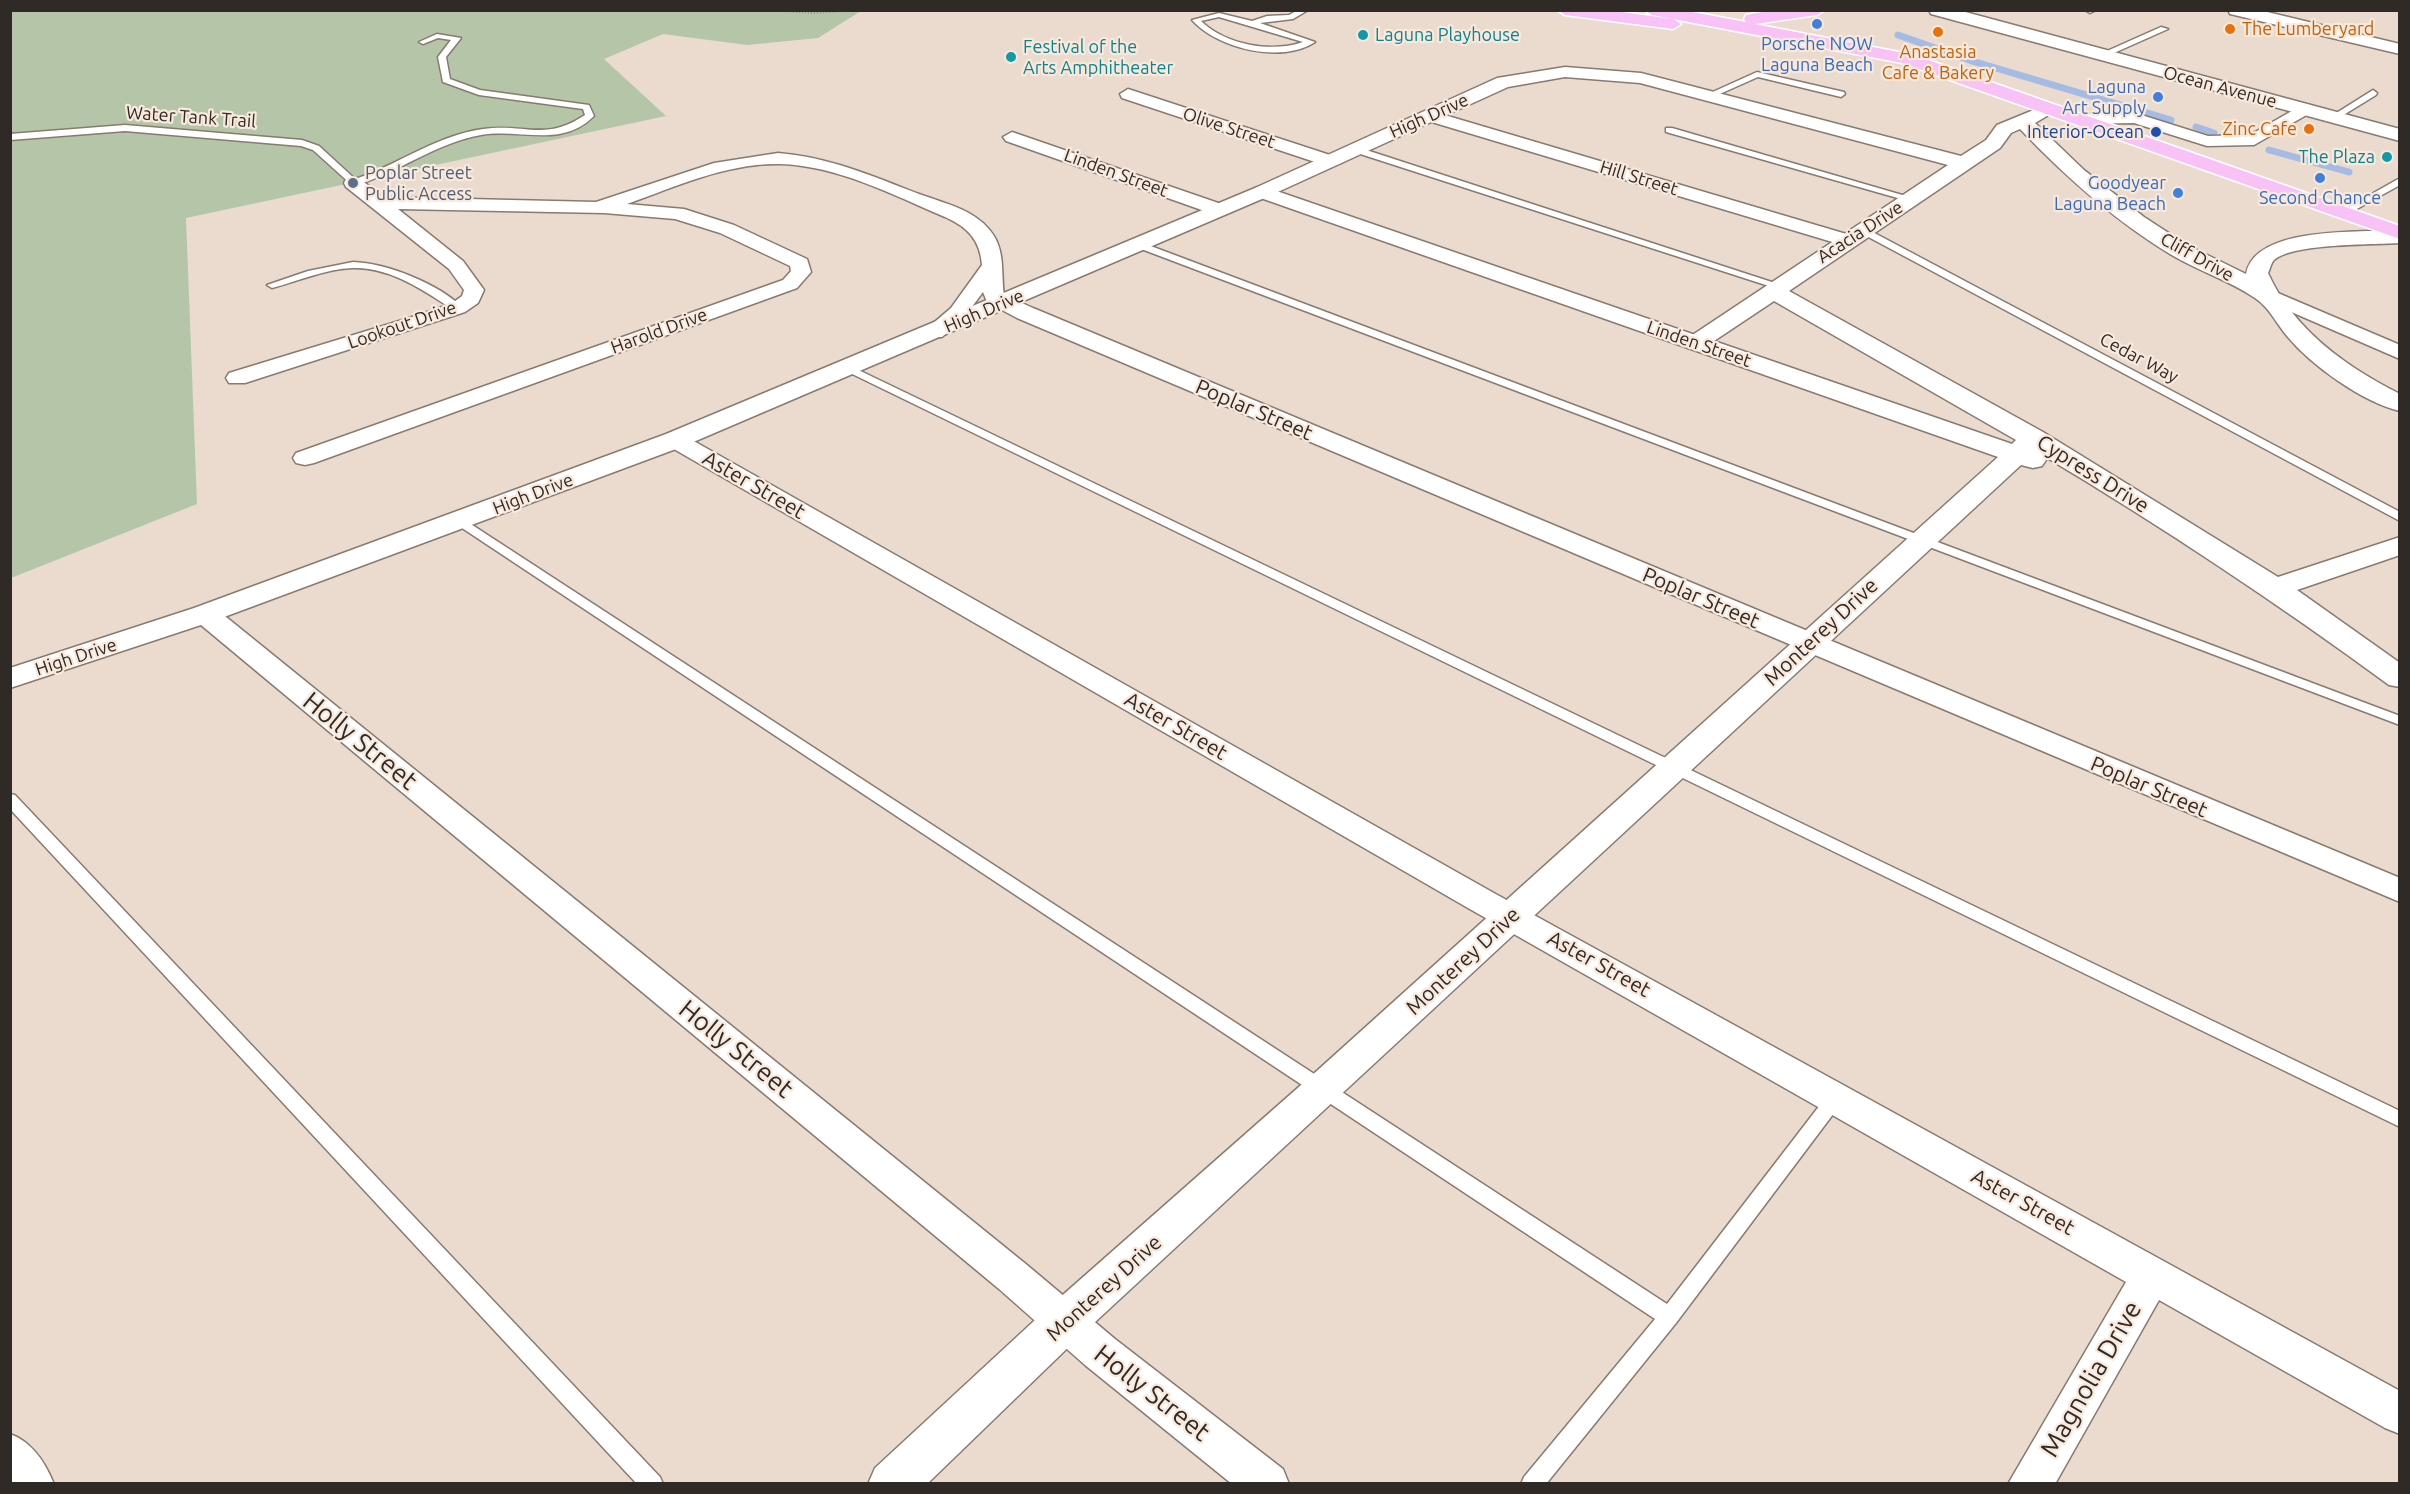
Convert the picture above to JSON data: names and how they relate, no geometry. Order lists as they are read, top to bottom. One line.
{"streets":{"street":["Ocean Avenue","High Drive","Olive Street","Linden Street","Hill Street","Acacia Drive","Cliff Drive","Lookout Drive","Harold Drive","Poplar Street","Cypress Drive","Aster Street","Monterey Drive","Holly Street","Magnolia Drive"],"lane":["Water Tank Trail","Cedar Way"]},"crossings":[["High Drive","Olive Street"],["High Drive","Linden Street"],["High Drive","Hill Street"],["High Drive","Acacia Drive"],["High Drive","Poplar Street"],["High Drive","Aster Street"],["High Drive","Holly Street"],["Water Tank Trail","Lookout Drive"],["Linden Street","Acacia Drive"],["Linden Street","Cypress Drive"],["Linden Street","Monterey Drive"],["Hill Street","Acacia Drive"],["Hill Street","Cedar Way"],["Acacia Drive","Cliff Drive"],["Acacia Drive","Cedar Way"],["Acacia Drive","Cypress Drive"],["Poplar Street","Monterey Drive"],["Cypress Drive","Monterey Drive"],["Aster Street","Monterey Drive"],["Aster Street","Magnolia Drive"],["Monterey Drive","Holly Street"]],"places":["Porsche NOW Laguna Beach","The Lumberyard","Anastasia Cafe & Bakery","Laguna Playhouse","Festival of the Arts Amphitheater","Laguna Art Supply","Zinc Cafe","Interior-Ocean","The Plaza","Second Chance","Poplar Street Public Access","Goodyear Laguna Beach"]}
